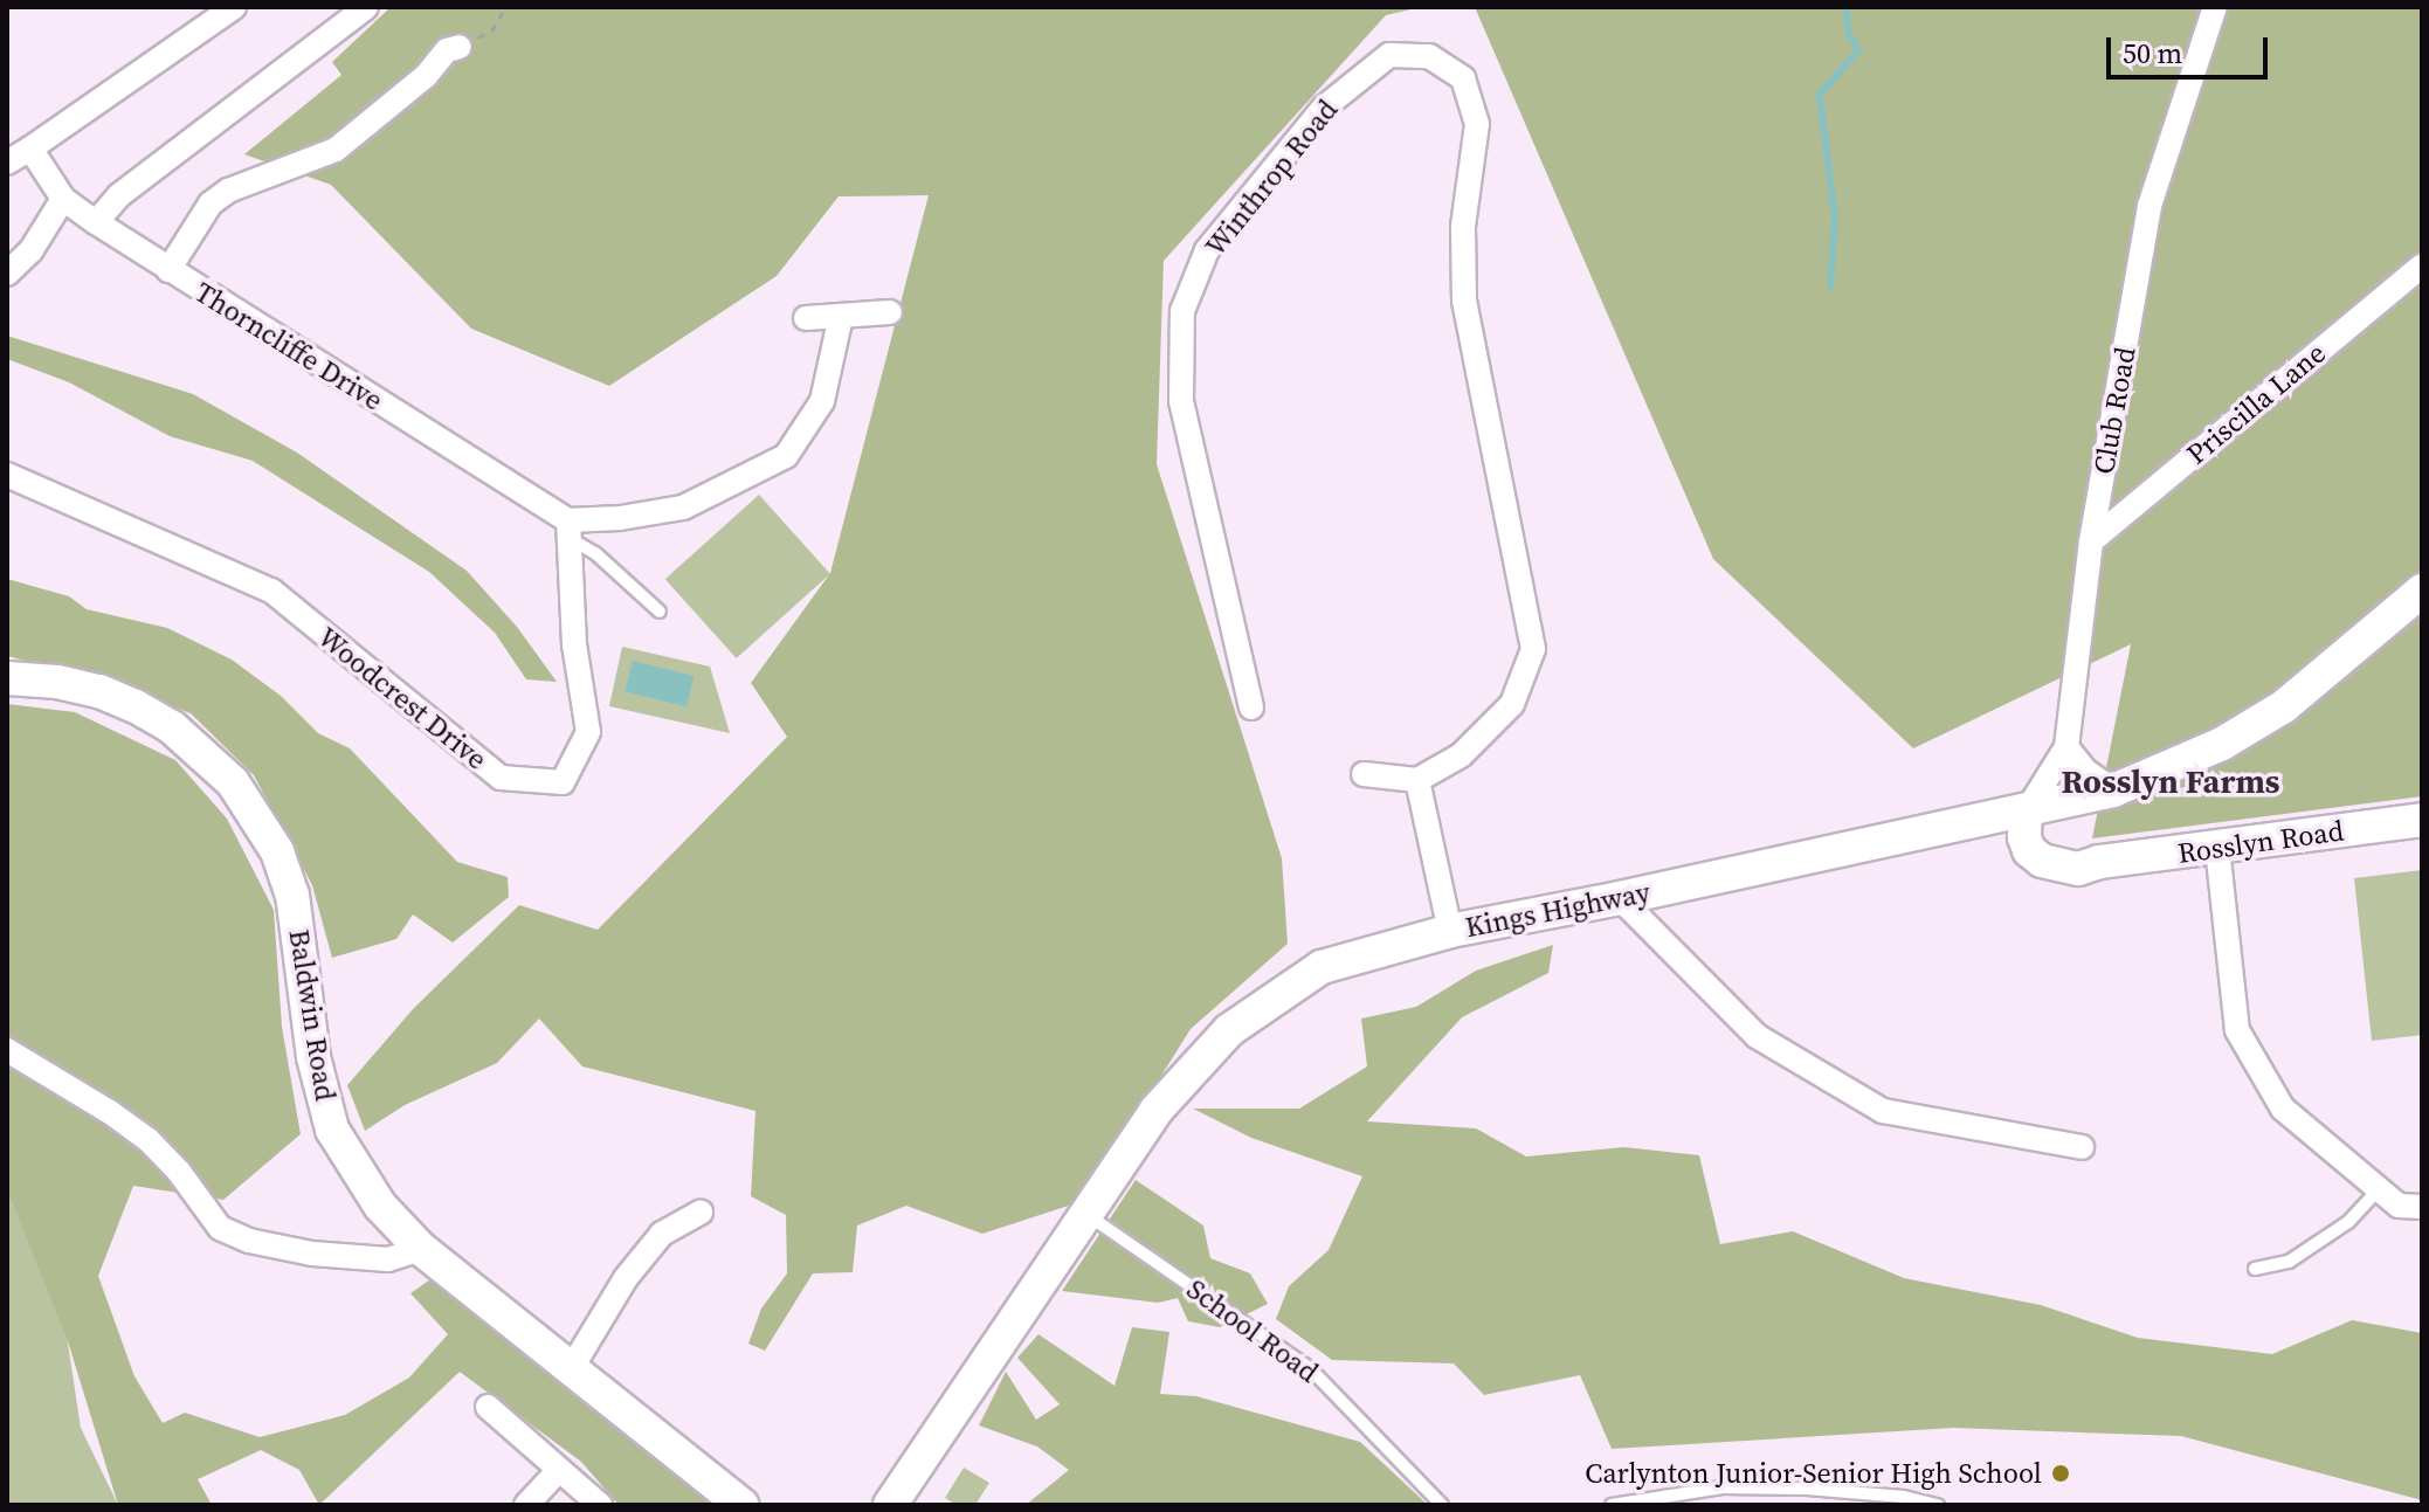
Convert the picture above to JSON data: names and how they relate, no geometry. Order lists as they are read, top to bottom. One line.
{"streets":{"street":["Winthrop Road","Thorncliffe Drive","Priscilla Lane","Club Road","Woodcrest Drive","Rosslyn Road","Kings Highway","Baldwin Road"],"lane":["School Road"]},"crossings":[["Thorncliffe Drive","Woodcrest Drive"],["Priscilla Lane","Club Road"],["Club Road","Rosslyn Road"],["Club Road","Kings Highway"],["Rosslyn Road","Kings Highway"],["Kings Highway","School Road"]],"districts":["Rosslyn Farms"],"places":["Carlynton Junior-Senior High School"],"scale_bar":"50 m"}
